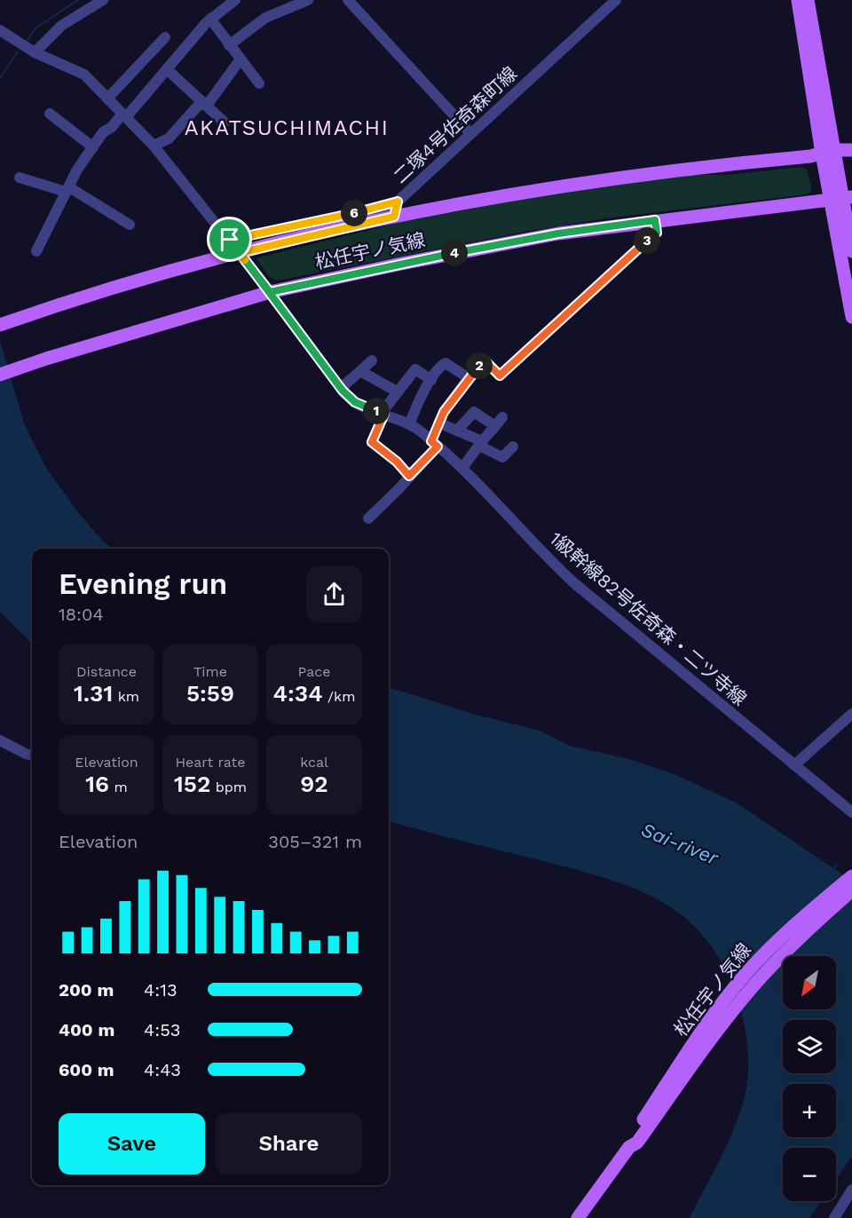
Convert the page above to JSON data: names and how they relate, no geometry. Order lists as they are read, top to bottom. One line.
{"streets":{"main road":["松任宇ノ気線"],"street":["二塚4号佐奇森町線","1級幹線82号佐奇森・二ツ寺線"]},"crossings":[["二塚4号佐奇森町線","1級幹線82号佐奇森・二ツ寺線"],["松任宇ノ気線","1級幹線82号佐奇森・二ツ寺線"]],"districts":["AKATSUCHIMACHI"],"water":["Sai-river"],"north":"bottom left","page":{"pins":["6","3","4","2","1"],"heading":["Evening run","18:04"],"stats":[["Distance","1.31 km"],["Time","5:59"],["Pace","4:34 /km"],["Elevation","16 m"],["Heart rate","152 bpm"],["kcal","92"]],"chart":["Elevation","305–321 m"],"map_buttons":["+","−"],"list":[{"name":"200 m","note":"4:13"},{"name":"400 m","note":"4:53"},{"name":"600 m","note":"4:43"}],"buttons":["Save","Share"]}}
